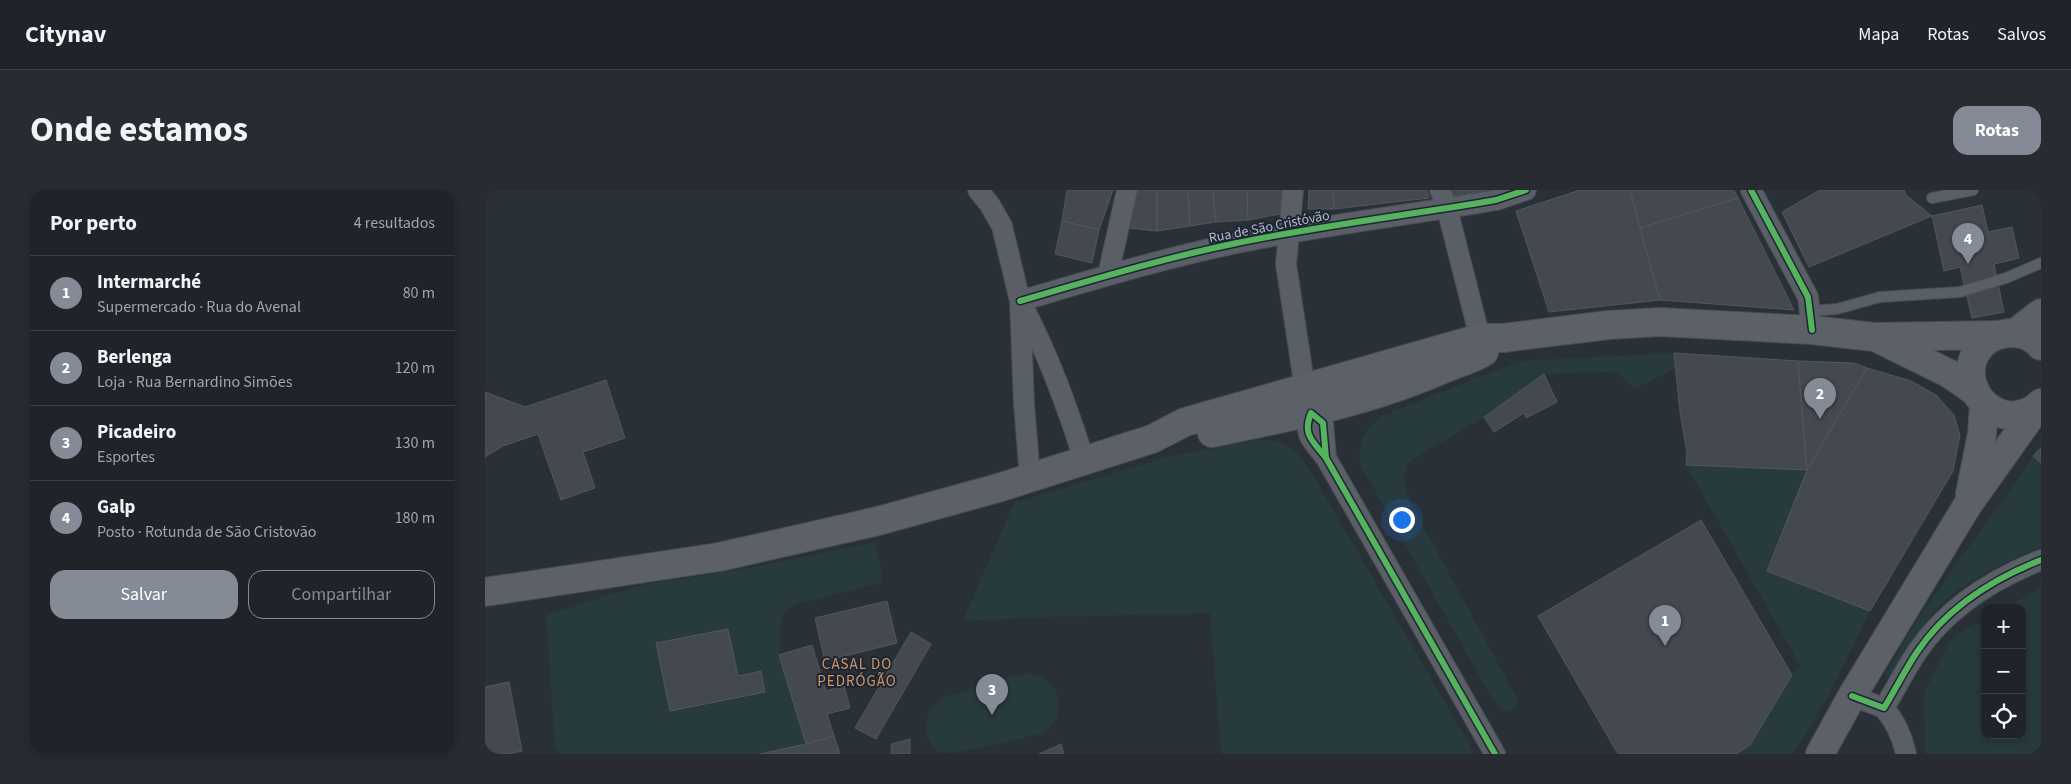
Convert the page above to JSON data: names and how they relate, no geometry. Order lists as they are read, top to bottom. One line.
{"streets":{"street":["Rua de São Cristóvão"]},"districts":["CASAL DO PEDRÓGÃO"],"page":{"header":"Citynav","nav":["Mapa","Rotas","Salvos"],"title":"Onde estamos","buttons":["Rotas",["Salvar","Compartilhar"]],"heading":["Por perto","4 resultados"],"pins":["4","2","1","3"],"list":[{"mark":"1","name":"Intermarché","note":"Supermercado · Rua do Avenal","value":"80 m"},{"mark":"2","name":"Berlenga","note":"Loja · Rua Bernardino Simões","value":"120 m"},{"mark":"3","name":"Picadeiro","note":"Esportes","value":"130 m"},{"mark":"4","name":"Galp","note":"Posto · Rotunda de São Cristovão","value":"180 m"}],"map_buttons":["+","−"]}}
